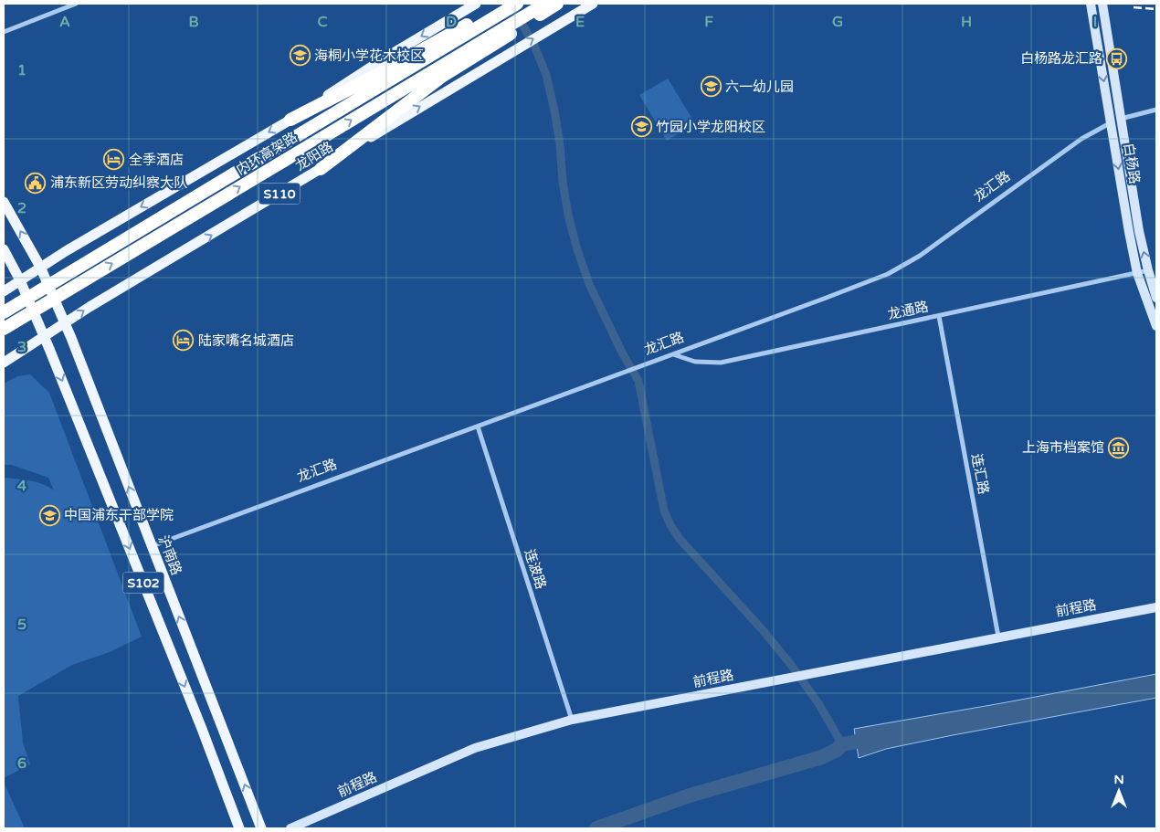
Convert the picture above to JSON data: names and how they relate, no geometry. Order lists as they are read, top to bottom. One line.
{"streets":{"highway":["内环高架路"],"main road":["龙阳路","S110","沪南路","S102"],"street":["白杨路","龙汇路","龙通路","连汇路","连波路","前程路"]},"crossings":[["龙阳路","沪南路"],["龙阳路","S102"],["白杨路","龙汇路"],["白杨路","龙通路"],["龙汇路","龙通路"],["龙汇路","沪南路"],["龙汇路","连波路"],["龙通路","连汇路"],["连汇路","前程路"],["沪南路","S102"],["连波路","前程路"]],"places":{"school or university":["海桐小学花木校区","六一幼儿园","竹园小学龙阳校区","中国浦东干部学院"],"bus stop":["白杨路龙汇路"],"hotel":["全季酒店","陆家嘴名城酒店"],"public building":["浦东新区劳动纠察大队"],"museum":["上海市档案馆"]},"north":"top","grid":{"columns":["A","B","C","D","E","F","G","H","I"],"rows":["1","2","3","4","5","6"]}}
